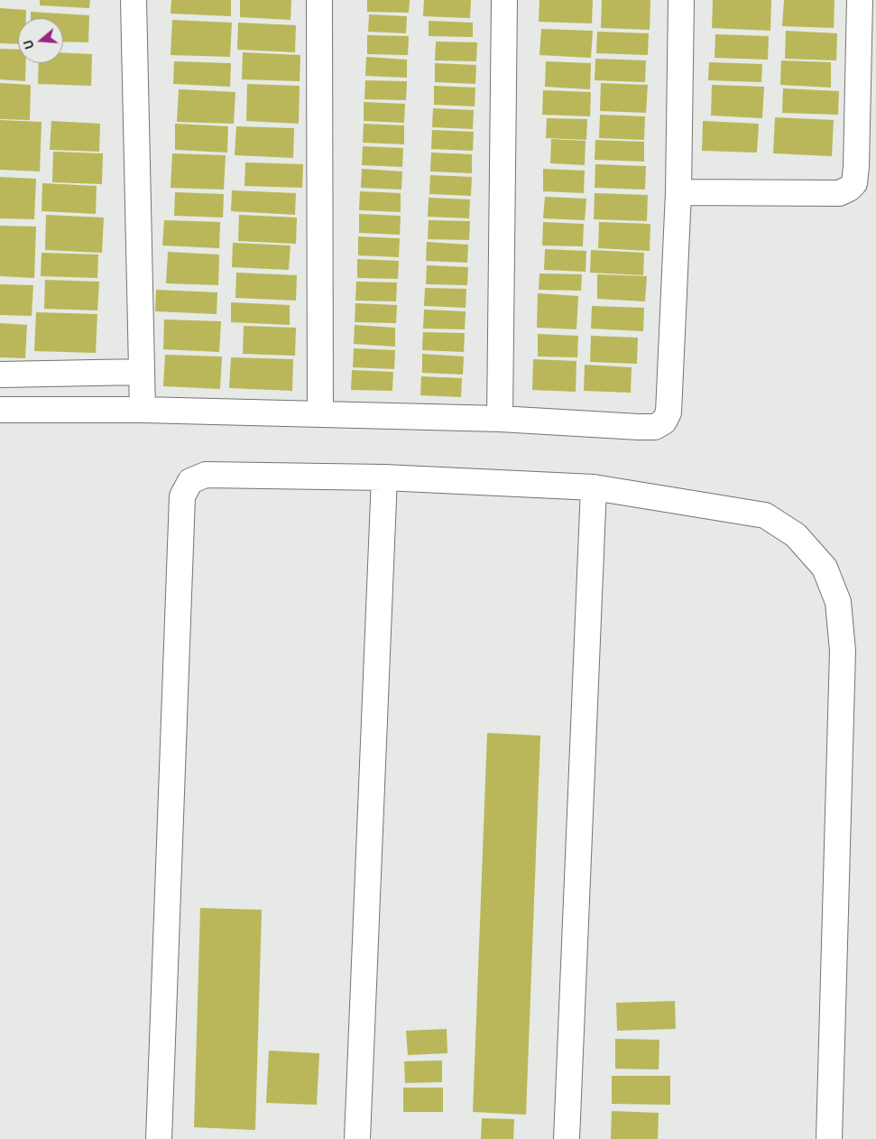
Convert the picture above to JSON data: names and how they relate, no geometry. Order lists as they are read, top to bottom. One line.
{"north":"left"}
